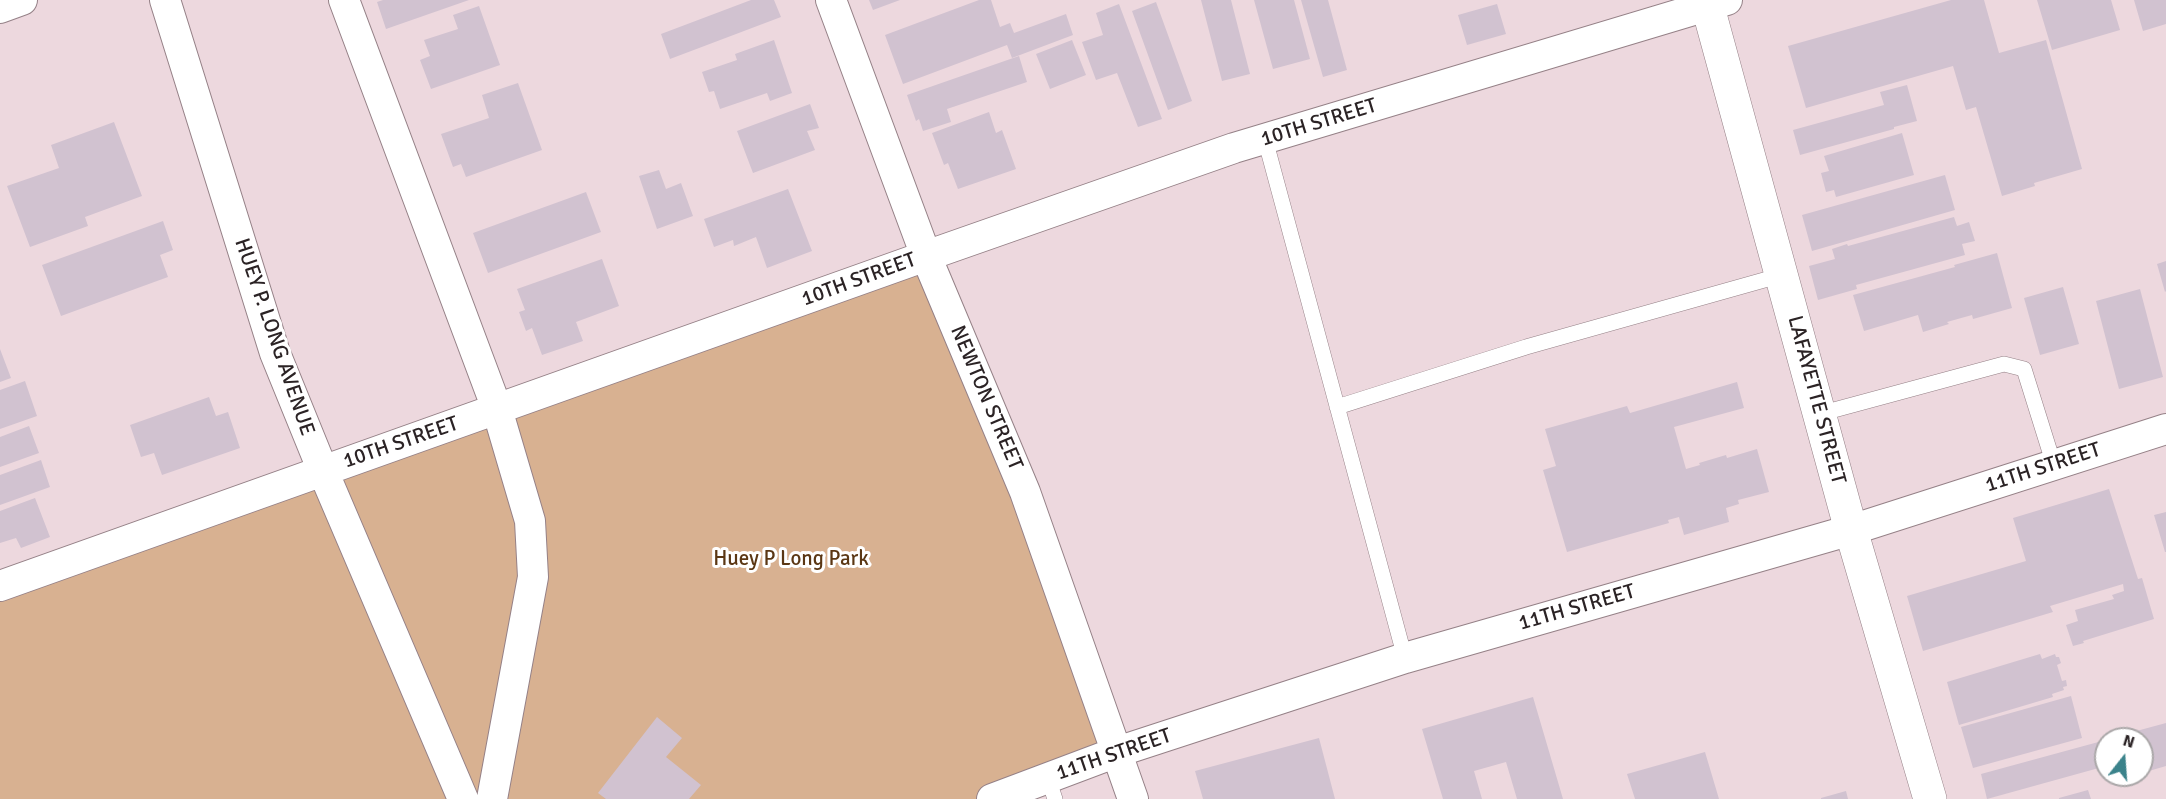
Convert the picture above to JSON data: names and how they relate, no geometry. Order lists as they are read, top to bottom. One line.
{"streets":{"main road":["LAFAYETTE STREET"],"street":["10TH STREET","HUEY P. LONG AVENUE","NEWTON STREET","11TH STREET"]},"crossings":[["10TH STREET","HUEY P. LONG AVENUE"],["10TH STREET","NEWTON STREET"],["10TH STREET","LAFAYETTE STREET"],["NEWTON STREET","11TH STREET"],["LAFAYETTE STREET","11TH STREET"]],"parks":["Huey P Long Park"],"north":"top"}
